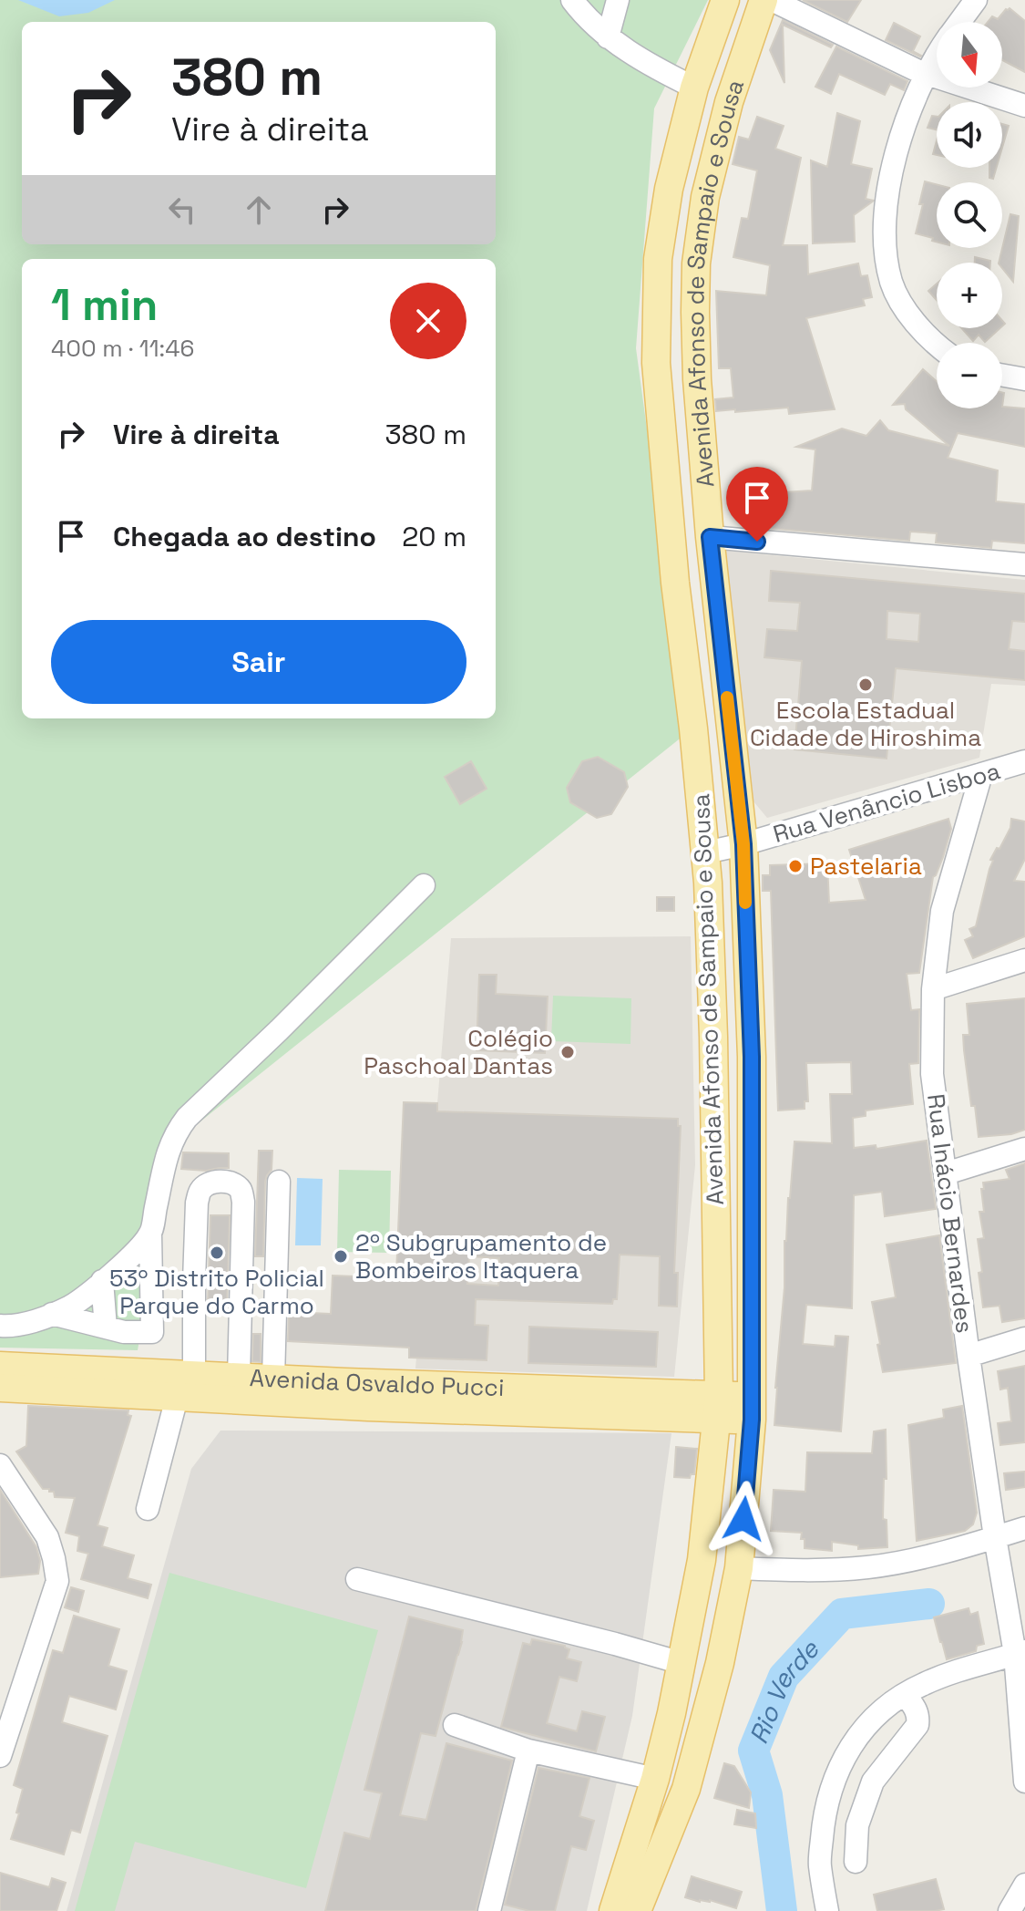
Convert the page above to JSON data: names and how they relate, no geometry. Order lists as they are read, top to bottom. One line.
{"streets":{"main road":["Avenida Afonso de Sampaio e Sousa","Avenida Osvaldo Pucci"],"street":["Rua Venâncio Lisboa","Rua Inácio Bernardes"]},"crossings":[["Avenida Afonso de Sampaio e Sousa","Rua Venâncio Lisboa"],["Avenida Afonso de Sampaio e Sousa","Avenida Osvaldo Pucci"],["Rua Venâncio Lisboa","Rua Inácio Bernardes"]],"water":["Rio Verde"],"places":["Escola Estadual Cidade de Hiroshima","Pastelaria","Colégio Paschoal Dantas","53º Distrito Policial Parque do Carmo","2º Subgrupamento de Bombeiros Itaquera"],"north":"bottom","page":{"map_buttons":["+","−"],"turn":["380 m","Vire à direita"],"heading":["1 min","400 m · 11:46"],"list":[{"name":"Vire à direita","value":"380 m"},{"name":"Chegada ao destino","value":"20 m"}],"buttons":"Sair"}}
